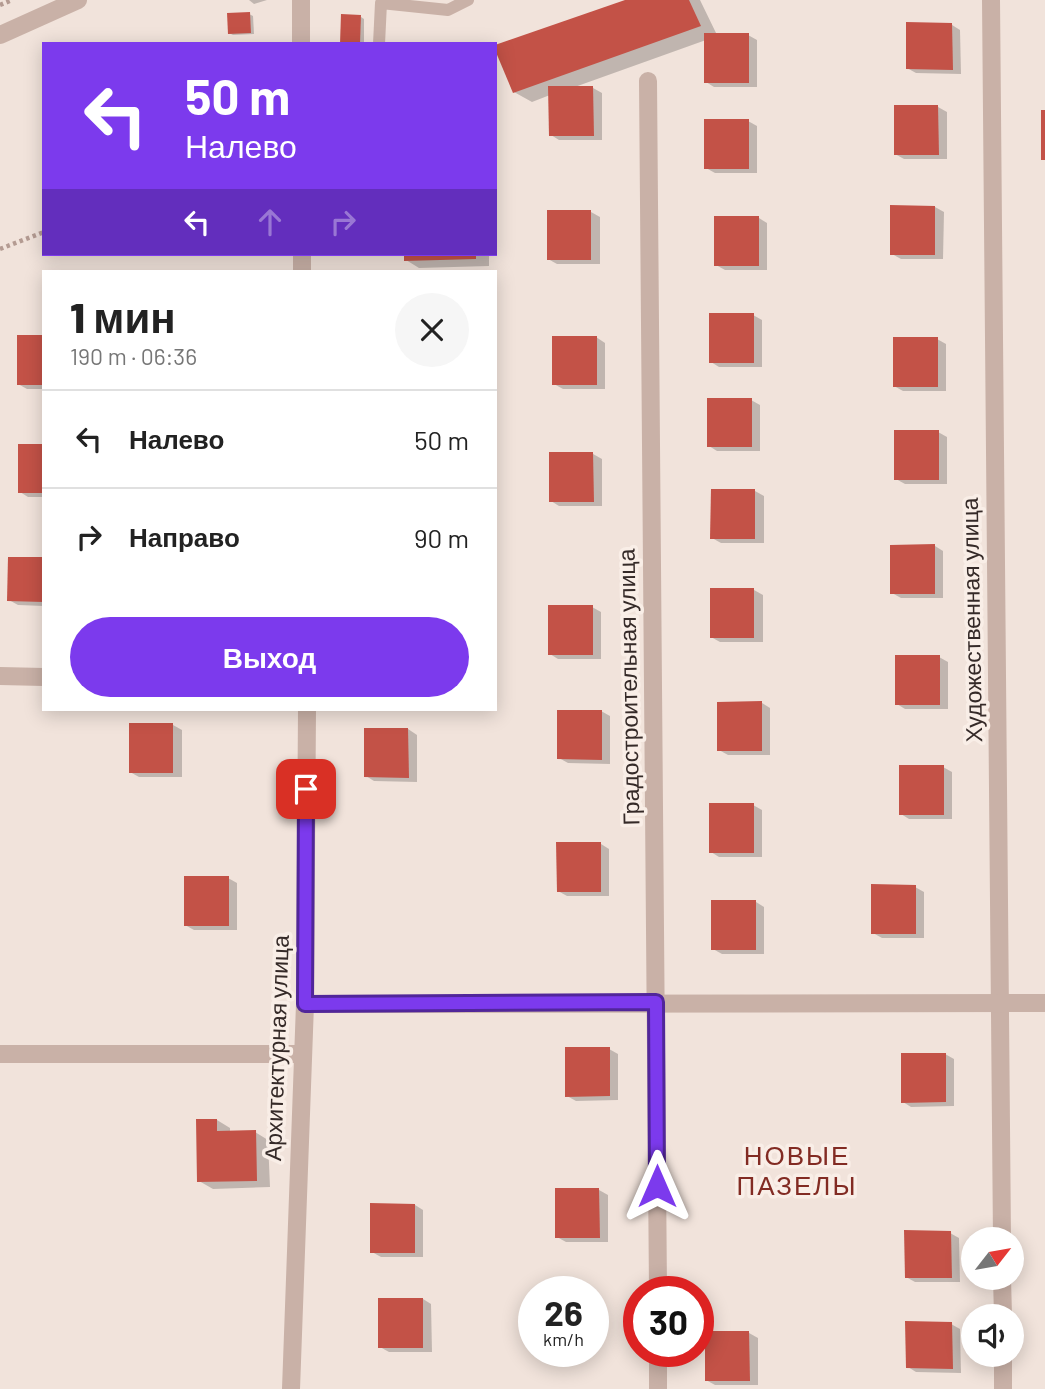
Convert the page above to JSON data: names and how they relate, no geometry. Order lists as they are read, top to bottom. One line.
{"streets":{"street":["Художественная улица","Градостроительная улица","Архитектурная улица"]},"districts":["НОВЫЕ ПАЗЕЛЫ"],"north":"top right","page":{"turn":["50 m","Налево"],"heading":["1 мин","190 m · 06:36"],"list":[{"name":"Налево","value":"50 m"},{"name":"Направо","value":"90 m"}],"buttons":"Выход","speed":"26 km/h","limit":"30"}}
